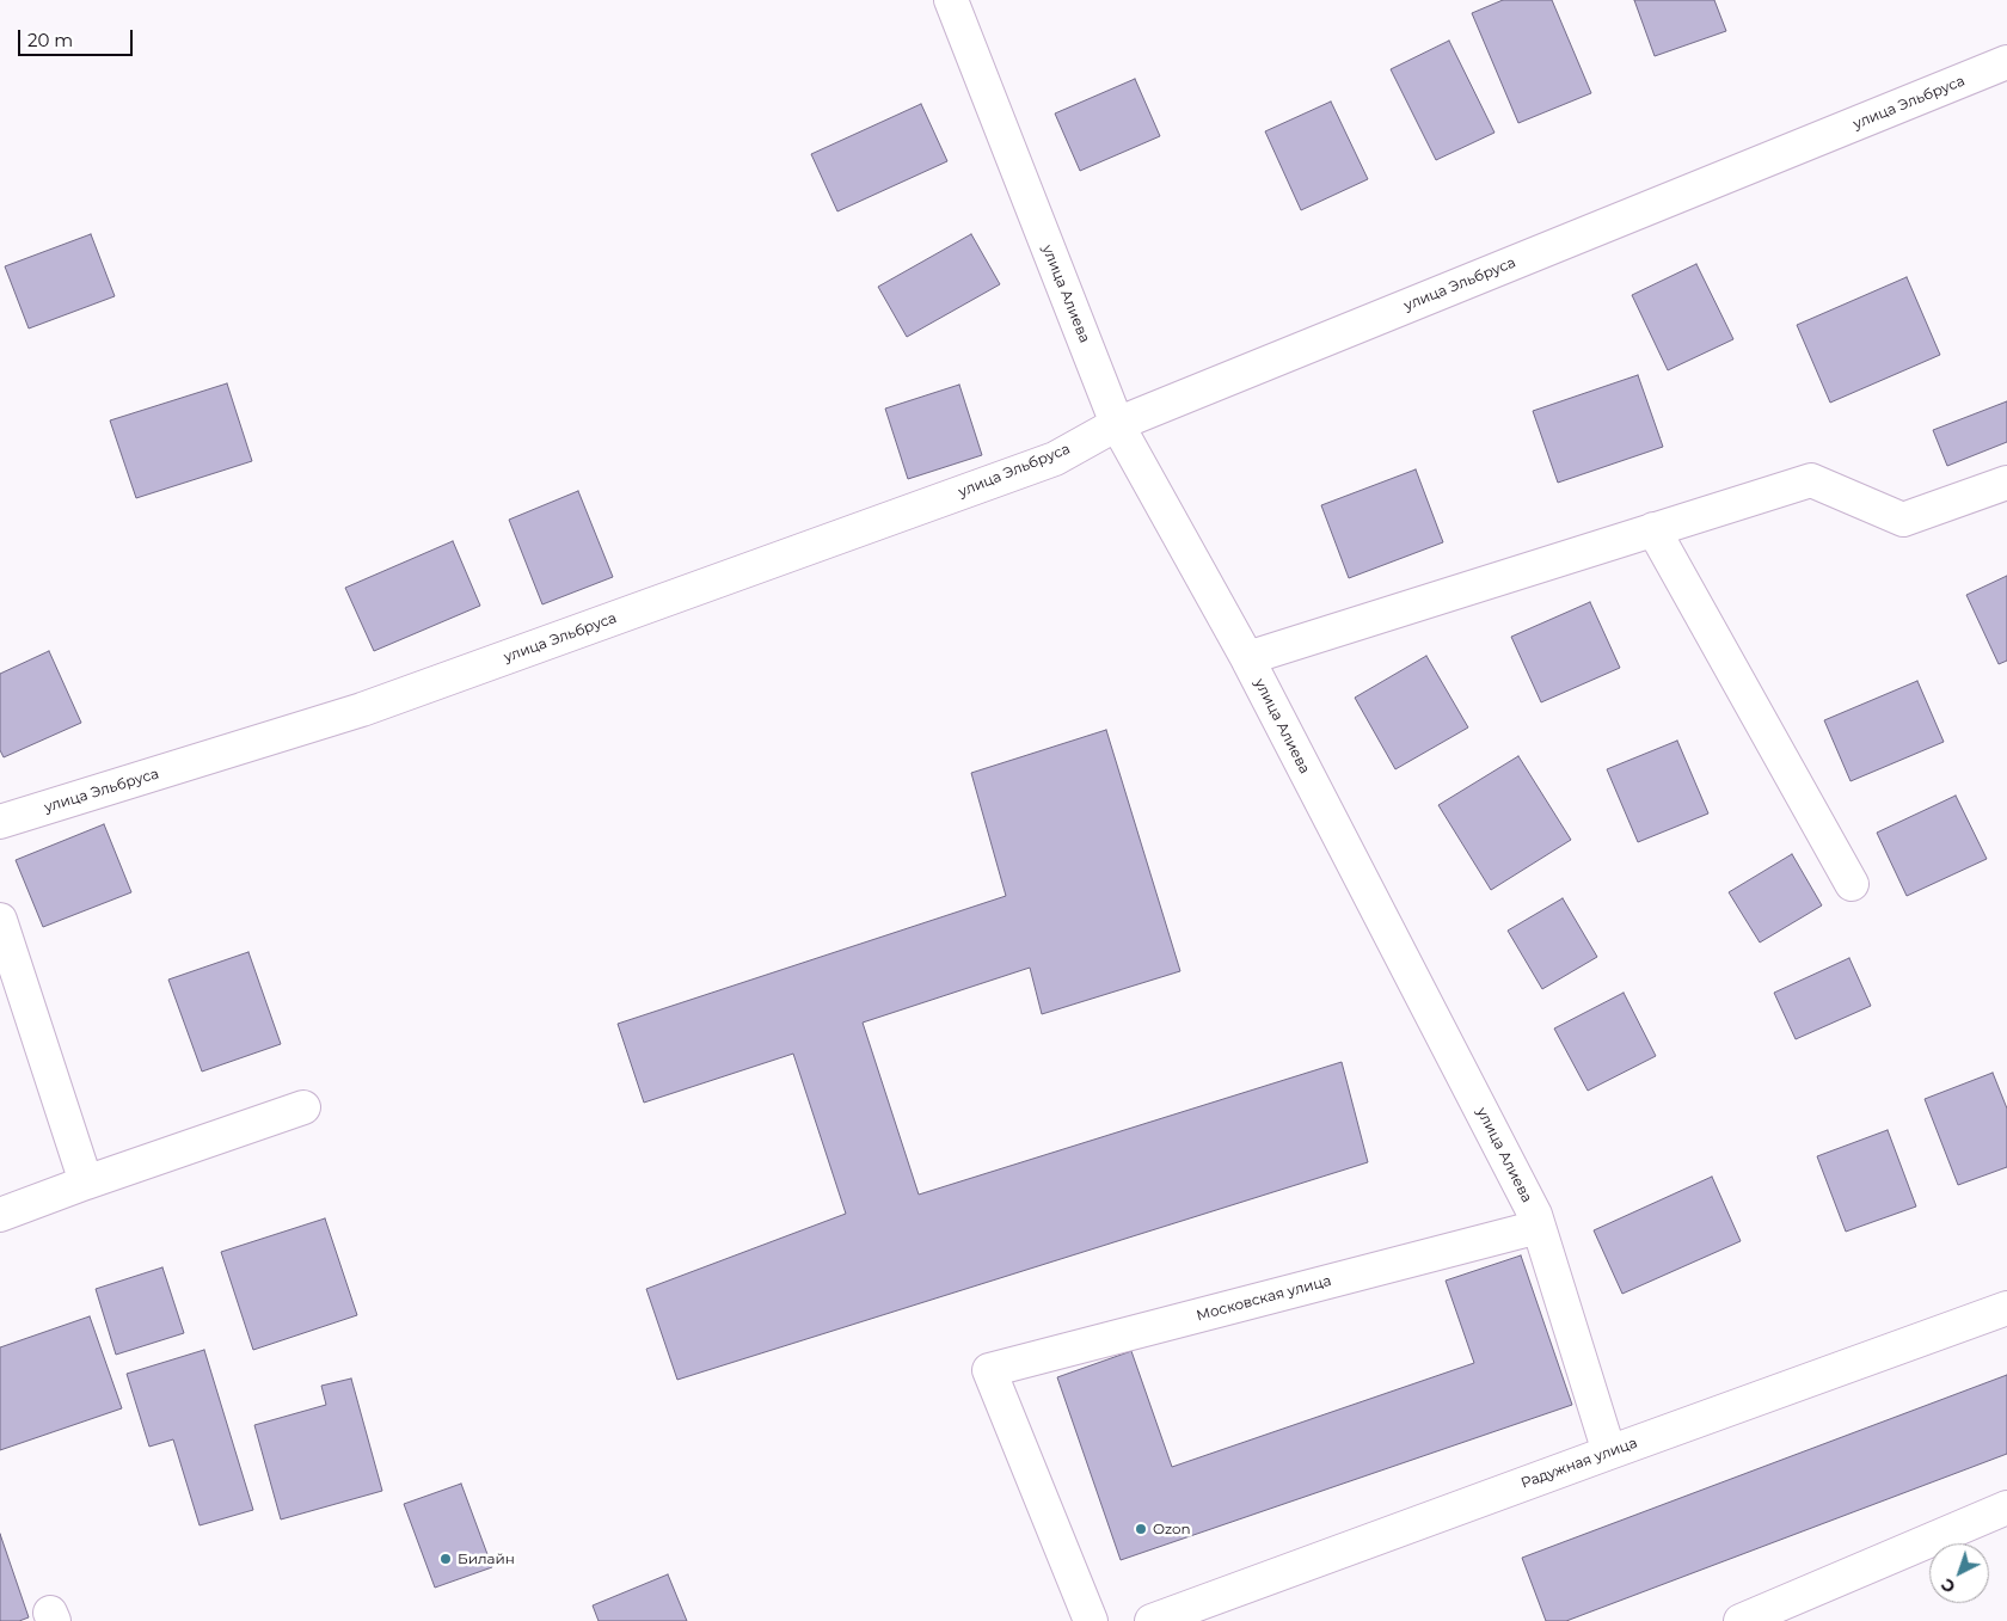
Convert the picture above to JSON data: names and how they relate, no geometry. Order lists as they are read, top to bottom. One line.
{"streets":{"street":["улица Эльбруса","улица Алиева","Московская улица","Радужная улица"]},"crossings":[["улица Эльбруса","улица Алиева"],["улица Алиева","Московская улица"],["улица Алиева","Радужная улица"]],"places":["Ozon","Билайн"],"scale_bar":"20 m","north":"bottom left"}
